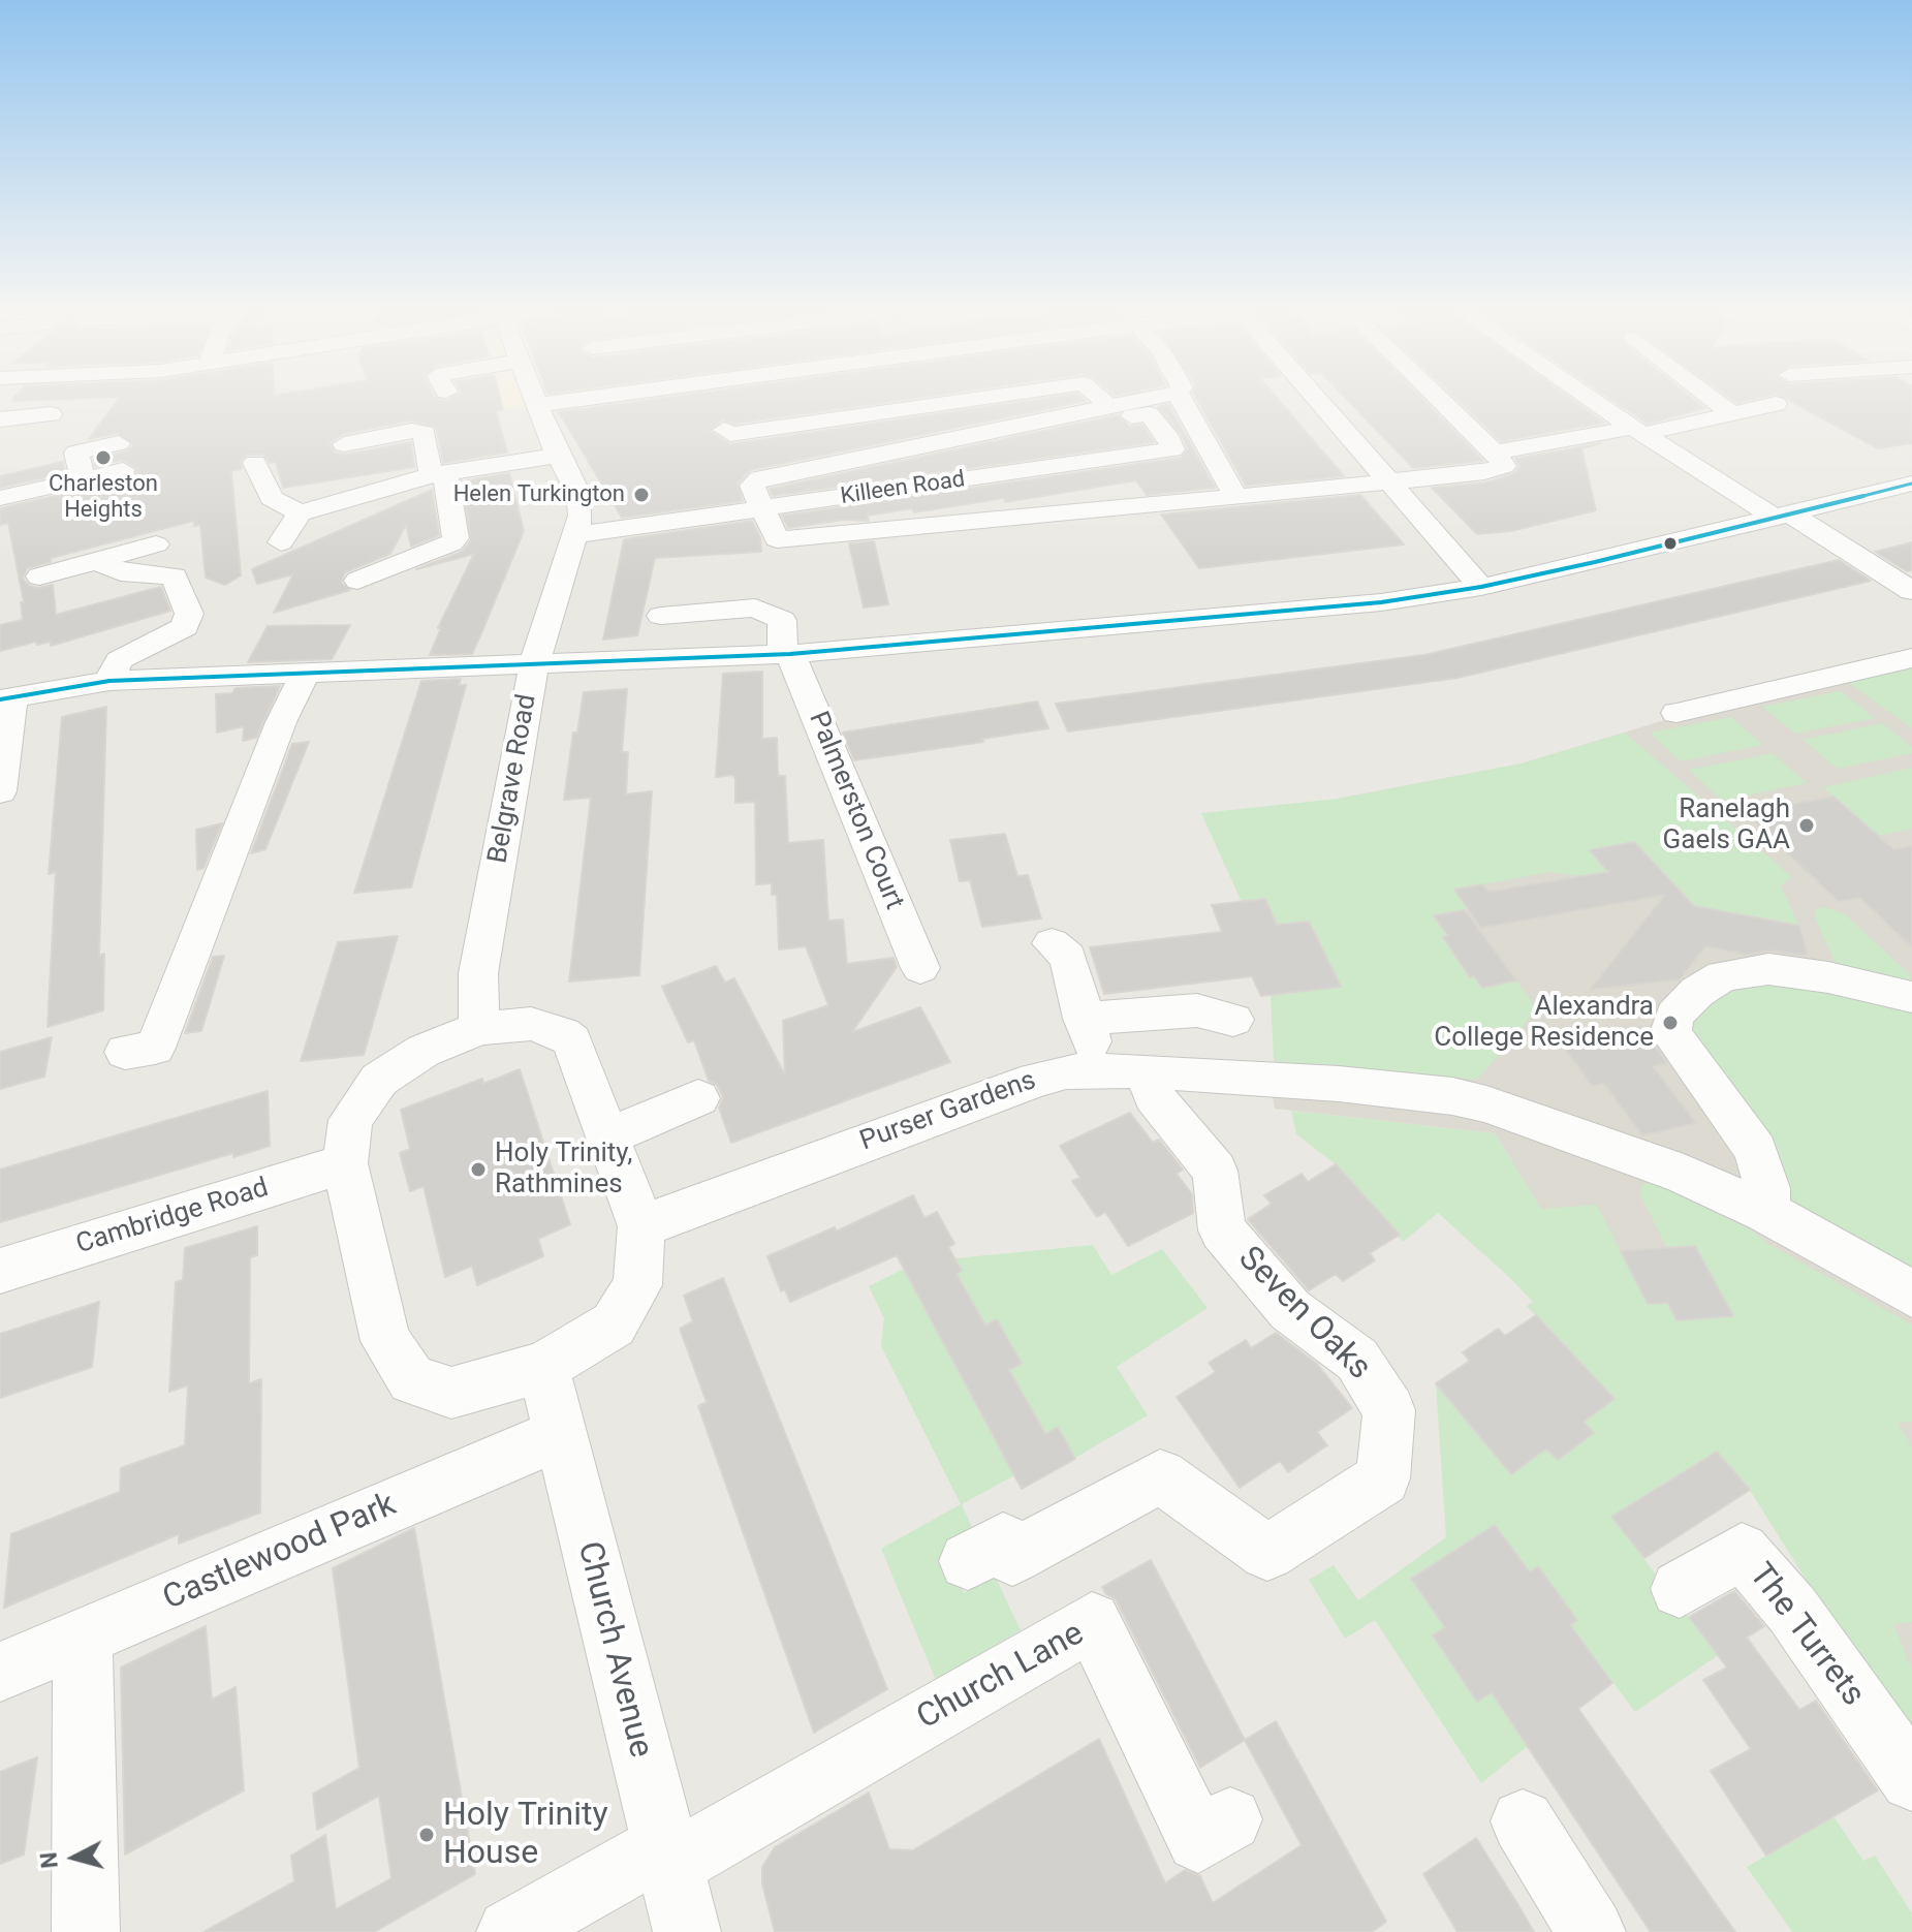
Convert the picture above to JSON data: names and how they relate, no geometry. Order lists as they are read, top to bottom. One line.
{"streets":{"street":["Killeen Road","Belgrave Road","Palmerston Court","Purser Gardens","Cambridge Road","Seven Oaks","Castlewood Park","The Turrets","Church Avenue","Church Lane"]},"crossings":[["Killeen Road","Belgrave Road"],["Purser Gardens","Seven Oaks"],["Castlewood Park","Church Avenue"],["Church Avenue","Church Lane"]],"places":["Charleston Heights","Helen Turkington","Ranelagh Gaels GAA","Alexandra College Residence","Holy Trinity, Rathmines","Holy Trinity House"],"north":"left"}
